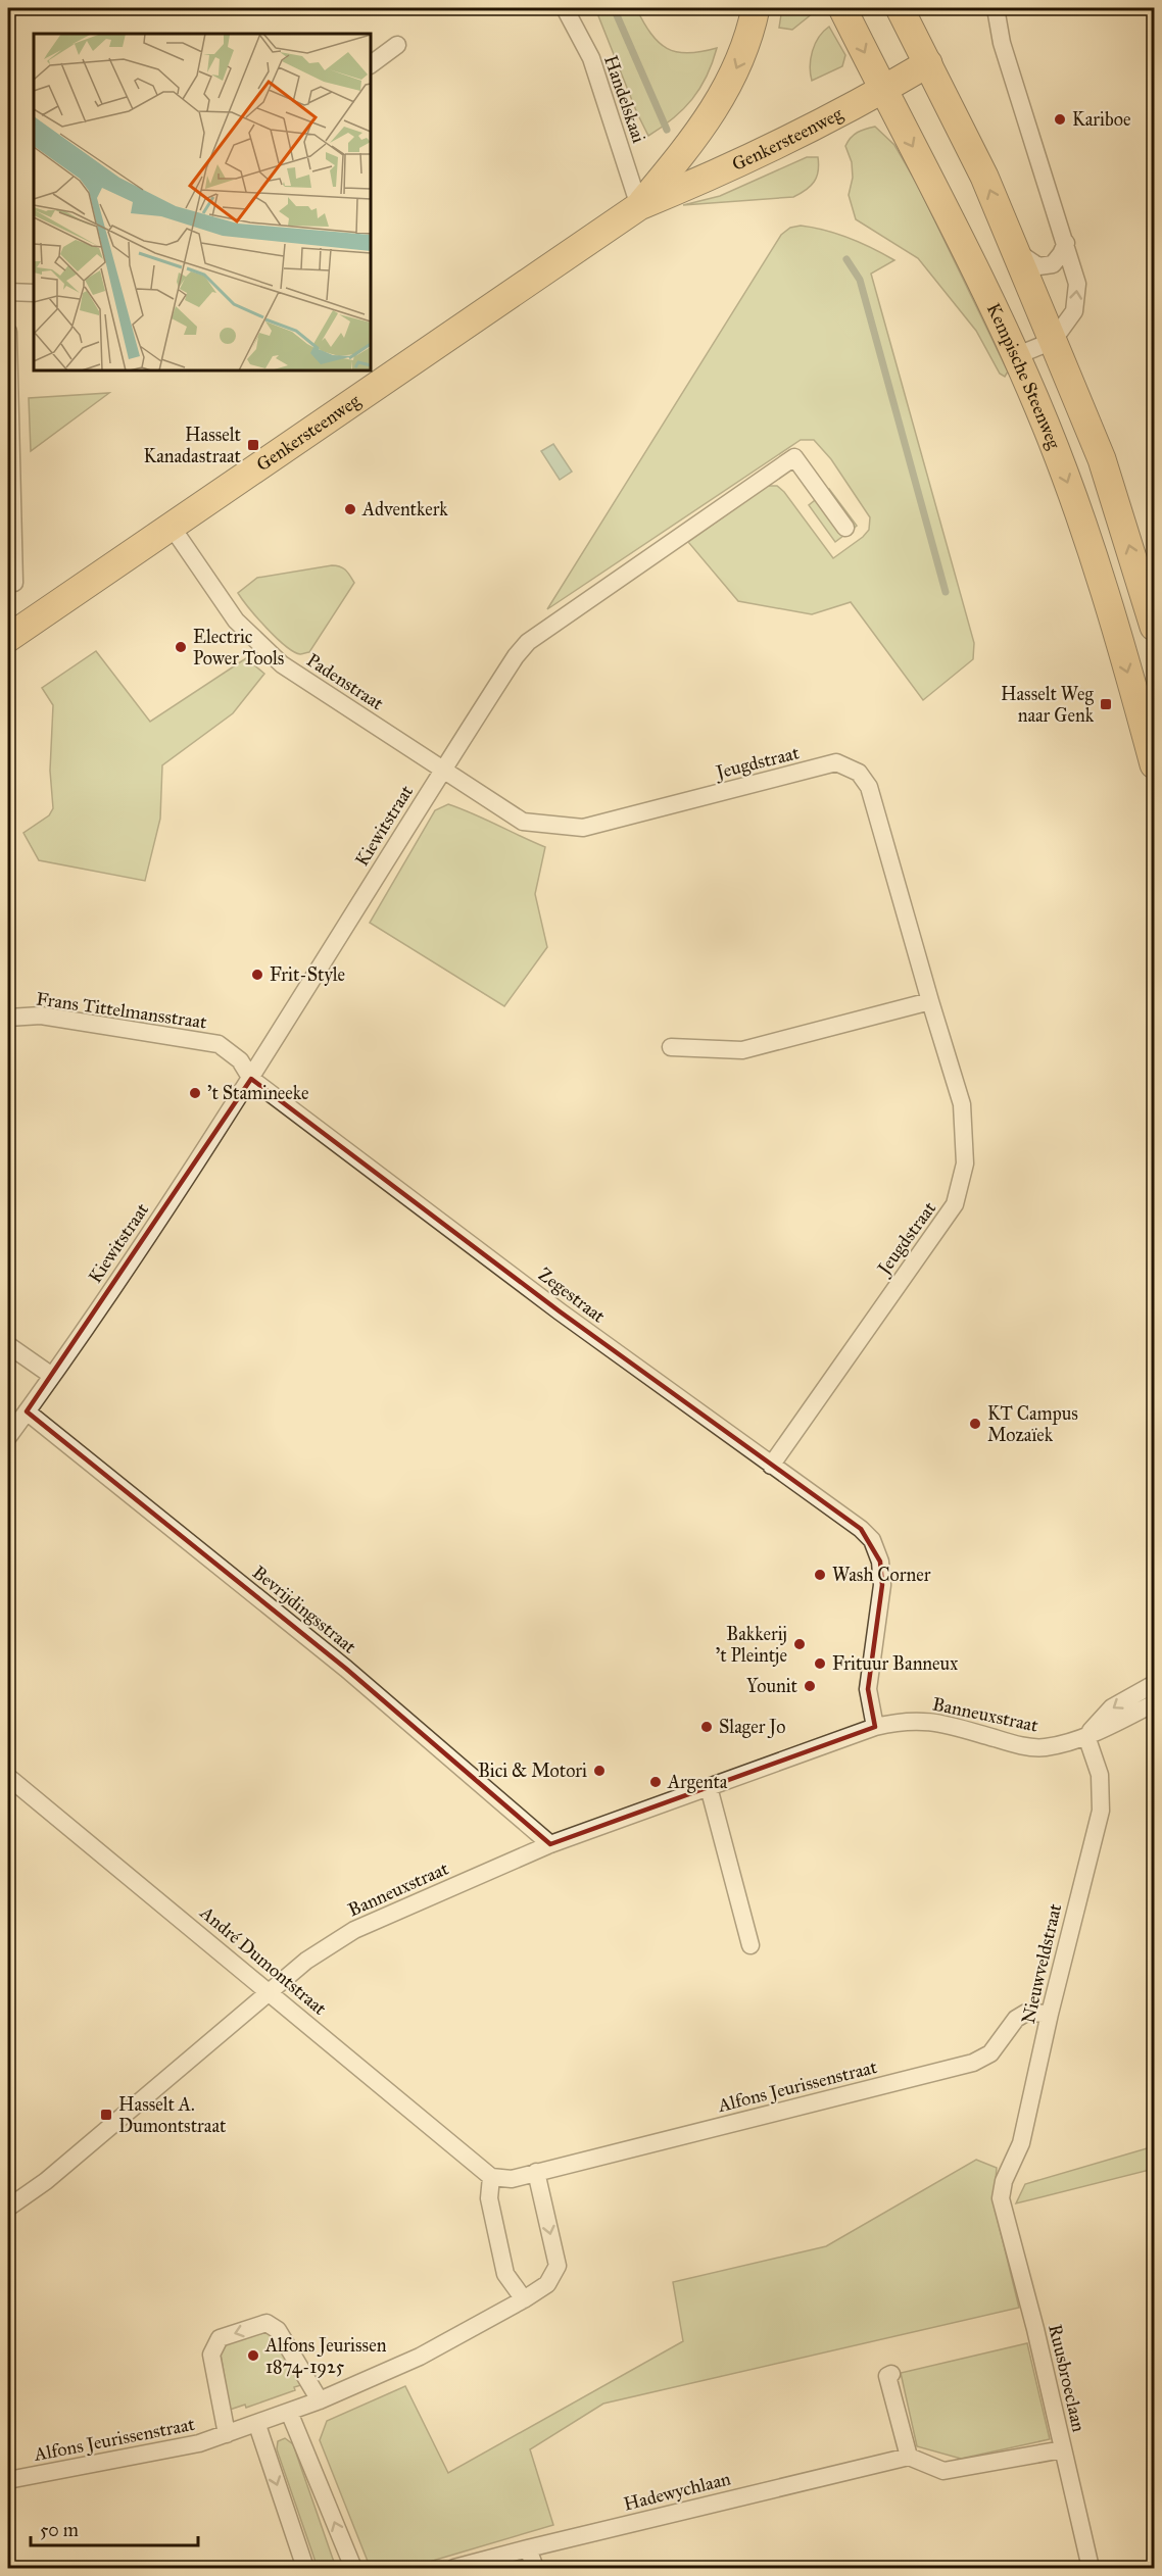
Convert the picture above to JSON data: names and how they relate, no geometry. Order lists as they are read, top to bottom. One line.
{"streets":{"main road":["Genkersteenweg","Kempische Steenweg"],"street":["Handelskaai","Padenstraat","Jeugdstraat","Kiewitstraat","Frans Tittelmansstraat","Zegestraat","Bevrijdingsstraat","Banneuxstraat","André Dumontstraat","Nieuwveldstraat","Alfons Jeurissenstraat","Ruusbroeclaan","Hadewychlaan"]},"crossings":[["Handelskaai","Genkersteenweg"],["Genkersteenweg","Kempische Steenweg"],["Genkersteenweg","Padenstraat"],["Padenstraat","Jeugdstraat"],["Padenstraat","Kiewitstraat"],["Jeugdstraat","Kiewitstraat"],["Jeugdstraat","Zegestraat"],["Kiewitstraat","Frans Tittelmansstraat"],["Kiewitstraat","Zegestraat"],["Kiewitstraat","Bevrijdingsstraat"],["Frans Tittelmansstraat","Zegestraat"],["Zegestraat","Banneuxstraat"],["Bevrijdingsstraat","Banneuxstraat"],["Banneuxstraat","André Dumontstraat"],["Banneuxstraat","Nieuwveldstraat"],["André Dumontstraat","Alfons Jeurissenstraat"],["Nieuwveldstraat","Alfons Jeurissenstraat"],["Nieuwveldstraat","Ruusbroeclaan"]],"places":{"other":["Kariboe","Adventkerk","Electric Power Tools","Frit-Style","'t Stamineeke","KT Campus Mozaïek","Wash Corner","Bakkerij 't Pleintje","Frituur Banneux","Younit","Slager Jo","Bici & Motori","Argenta","Alfons Jeurissen 1874-1925"],"transit":["Hasselt Kanadastraat","Hasselt Weg naar Genk","Hasselt A. Dumontstraat"]},"scale_bar":"50 m"}
